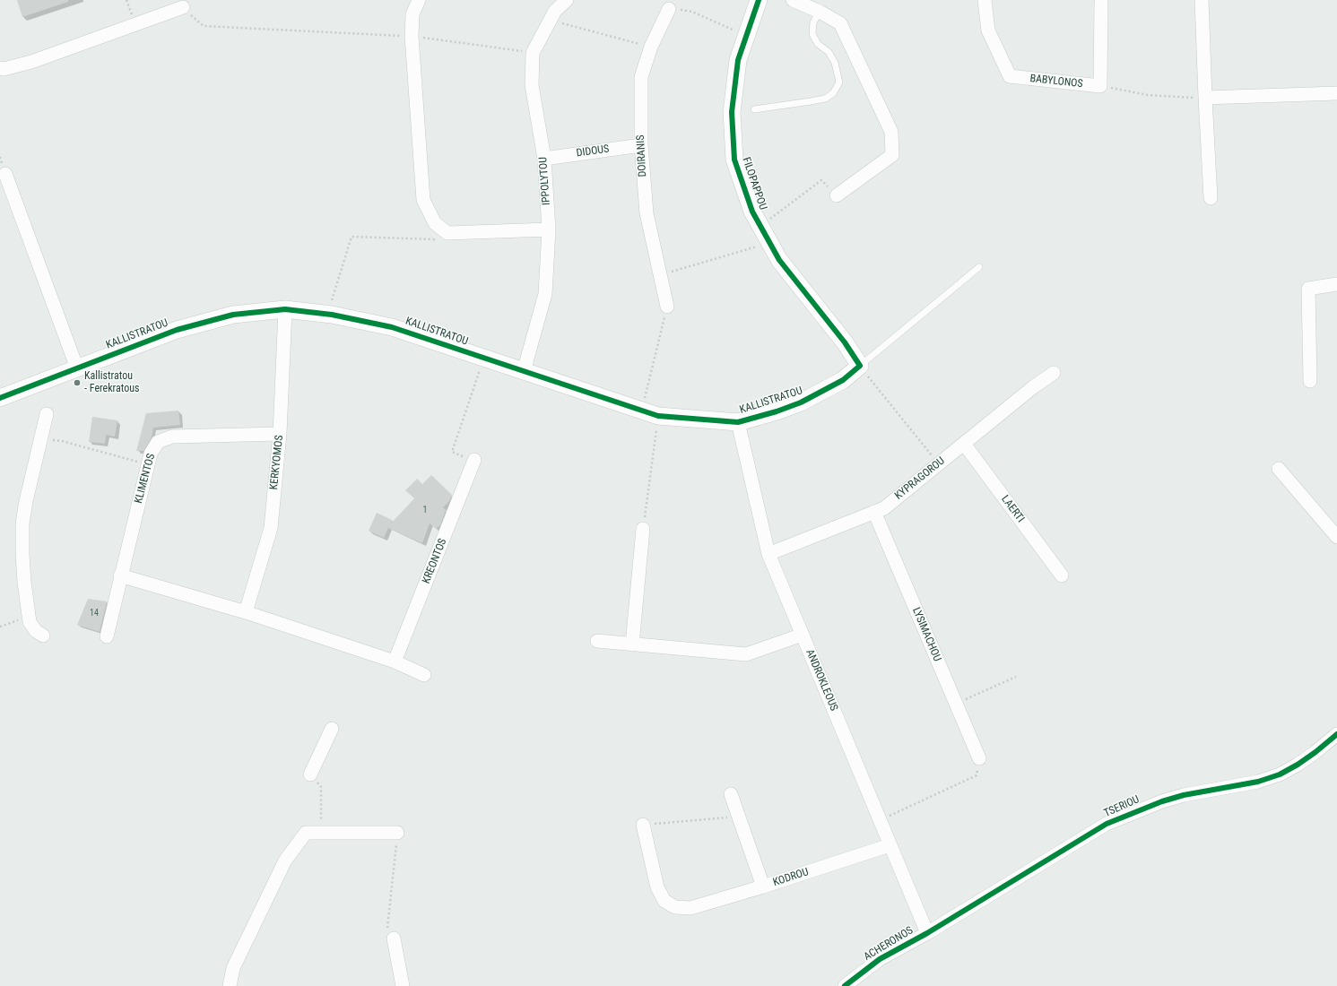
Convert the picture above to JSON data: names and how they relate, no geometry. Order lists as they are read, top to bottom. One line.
{"streets":{"street":["BABYLONOS","DIDOUS","DOIRANIS","IPPOLYTOU","FILOPAPPOU","KALLISTRATOU","KERKYOMOS","KLIMENTOS","KYPRAGOROU","LAERTI","KREONTOS","LYSIMACHOU","ANDROKLEOUS","TSERIOU","KODROU","ACHERONOS"]},"crossings":[["DIDOUS","DOIRANIS"],["DIDOUS","IPPOLYTOU"],["IPPOLYTOU","KALLISTRATOU"],["FILOPAPPOU","KALLISTRATOU"],["KALLISTRATOU","KERKYOMOS"],["KALLISTRATOU","ANDROKLEOUS"],["KERKYOMOS","KLIMENTOS"],["KYPRAGOROU","LAERTI"],["KYPRAGOROU","LYSIMACHOU"],["KYPRAGOROU","ANDROKLEOUS"],["ANDROKLEOUS","TSERIOU"],["ANDROKLEOUS","KODROU"],["ANDROKLEOUS","ACHERONOS"],["TSERIOU","ACHERONOS"]],"places":["Kallistratou - Ferekratous"],"house_numbers":["1","14"]}
